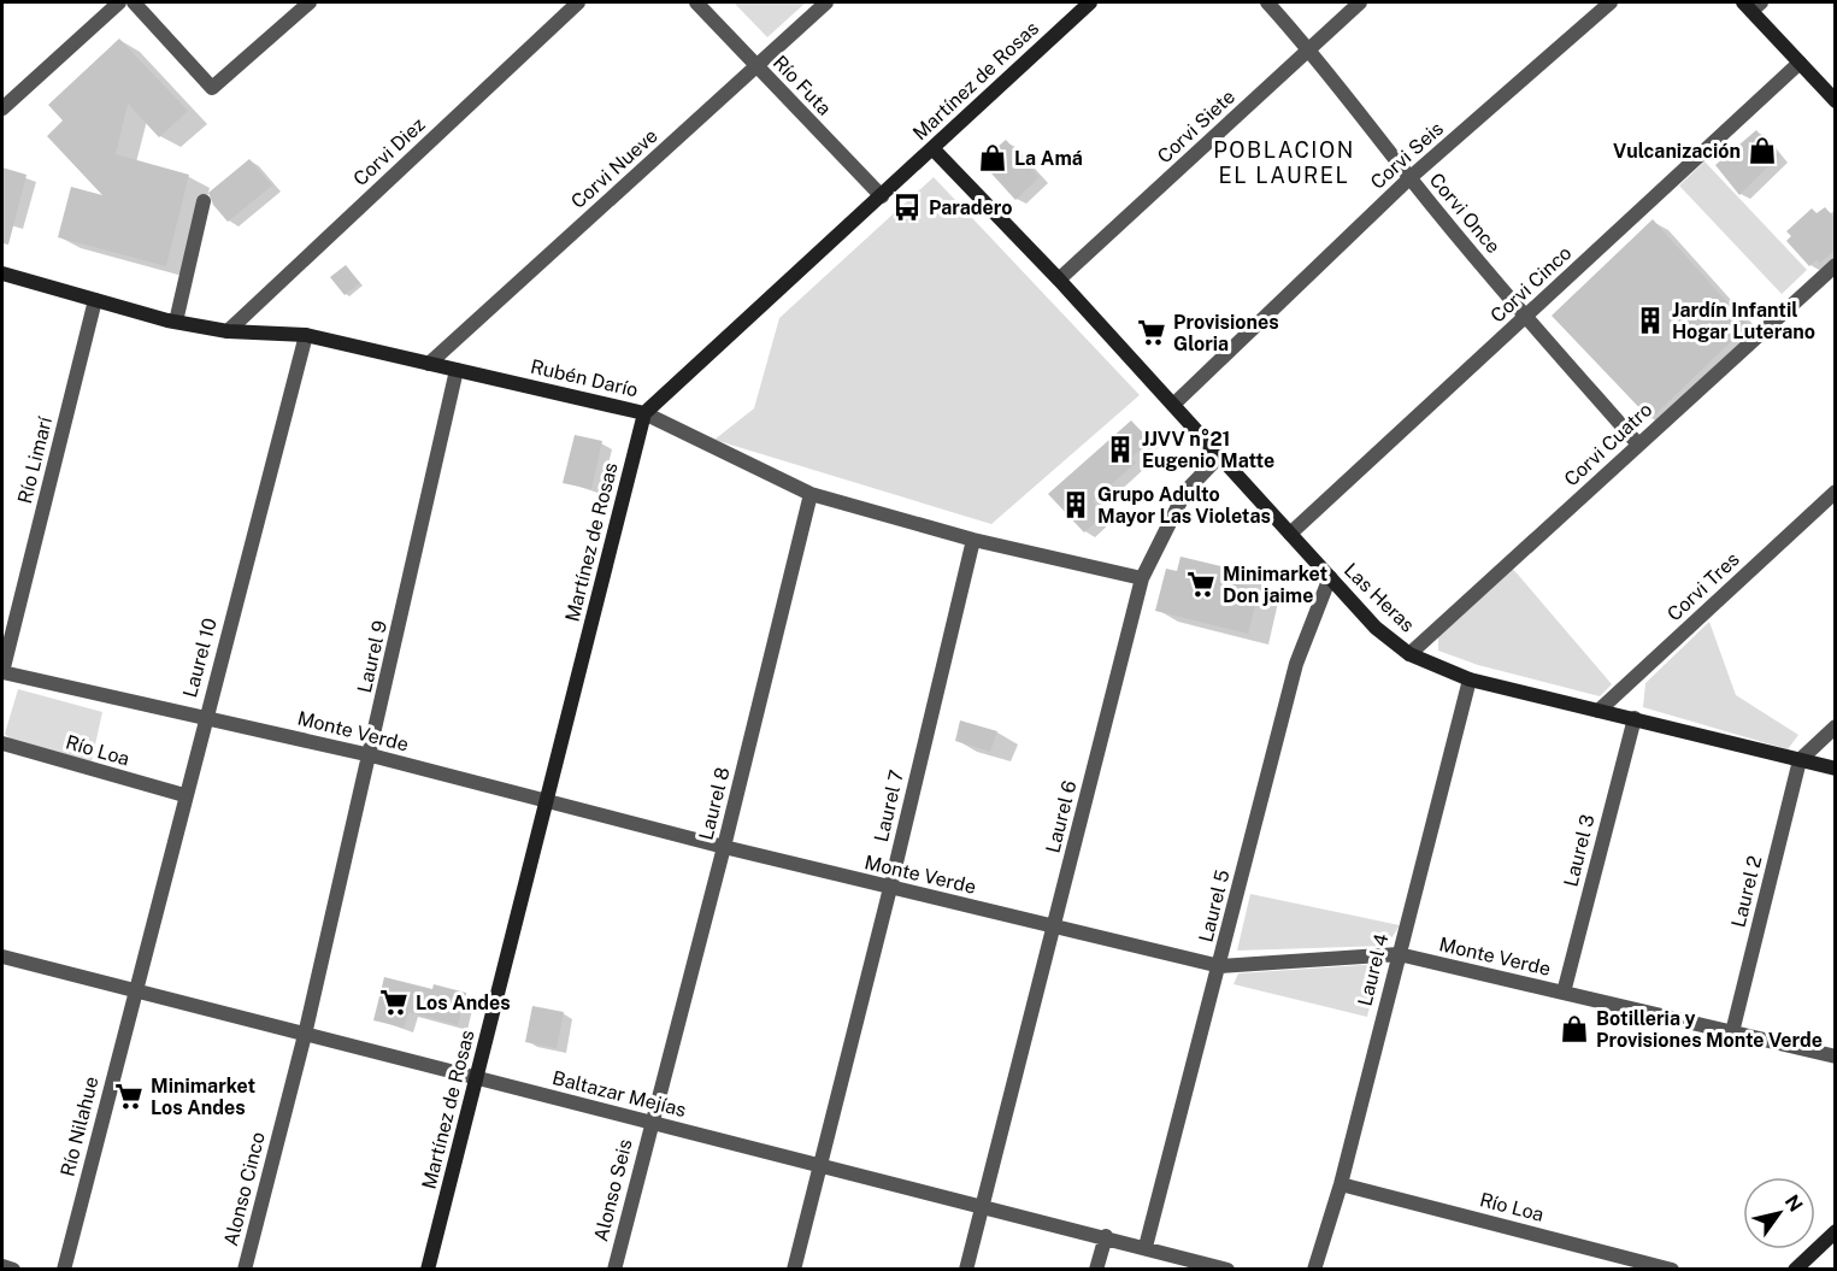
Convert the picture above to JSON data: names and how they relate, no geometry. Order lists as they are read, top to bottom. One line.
{"streets":{"street":["Martínez de Rosas","Río Futa","Corvi Siete","Corvi Diez","Corvi Seis","Corvi Nueve","Corvi Once","Corvi Cinco","Rubén Darío","Corvi Cuatro","Río Limarí","Corvi Tres","Las Heras","Laurel 9","Laurel 10","Monte Verde","Río Loa","Laurel 8","Laurel 7","Laurel 6","Laurel 3","Laurel 2","Laurel 5","Laurel 4","Baltazar Mejías","Río Nilahue","Alonso Cinco","Alonso Seis"]},"crossings":[["Martínez de Rosas","Río Futa"],["Martínez de Rosas","Rubén Darío"],["Martínez de Rosas","Las Heras"],["Martínez de Rosas","Monte Verde"],["Martínez de Rosas","Baltazar Mejías"],["Río Futa","Corvi Nueve"],["Corvi Siete","Corvi Once"],["Corvi Siete","Las Heras"],["Corvi Diez","Rubén Darío"],["Corvi Seis","Corvi Once"],["Corvi Seis","Las Heras"],["Corvi Nueve","Rubén Darío"],["Corvi Once","Corvi Cinco"],["Corvi Once","Corvi Cuatro"],["Corvi Cinco","Las Heras"],["Rubén Darío","Río Limarí"],["Rubén Darío","Laurel 9"],["Rubén Darío","Laurel 10"],["Rubén Darío","Laurel 8"],["Rubén Darío","Laurel 7"],["Rubén Darío","Laurel 6"],["Corvi Cuatro","Las Heras"],["Río Limarí","Monte Verde"],["Corvi Tres","Las Heras"],["Las Heras","Laurel 6"],["Las Heras","Laurel 3"],["Las Heras","Laurel 2"],["Las Heras","Laurel 5"],["Las Heras","Laurel 4"],["Laurel 9","Monte Verde"],["Laurel 9","Baltazar Mejías"],["Laurel 9","Alonso Cinco"],["Laurel 10","Monte Verde"],["Laurel 10","Río Loa"],["Laurel 10","Baltazar Mejías"],["Laurel 10","Río Nilahue"],["Monte Verde","Laurel 8"],["Monte Verde","Laurel 7"],["Monte Verde","Laurel 6"],["Monte Verde","Laurel 3"],["Monte Verde","Laurel 2"],["Monte Verde","Laurel 5"],["Monte Verde","Laurel 4"],["Río Loa","Laurel 4"],["Laurel 8","Baltazar Mejías"],["Laurel 8","Alonso Seis"],["Laurel 7","Baltazar Mejías"],["Laurel 6","Baltazar Mejías"],["Laurel 5","Baltazar Mejías"],["Baltazar Mejías","Río Nilahue"],["Baltazar Mejías","Alonso Cinco"],["Baltazar Mejías","Alonso Seis"]],"districts":["POBLACION EL LAUREL"],"places":{"shop":["Vulcanización","La Amá","Botilleria y Provisiones Monte Verde"],"bus stop":["Paradero"],"building":["Jardín Infantil Hogar Luterano","JJVV n°21 Eugenio Matte","Grupo Adulto Mayor Las Violetas"],"supermarket":["Provisiones Gloria","Minimarket Don jaime","Los Andes","Minimarket Los Andes"]},"north":"top right"}
